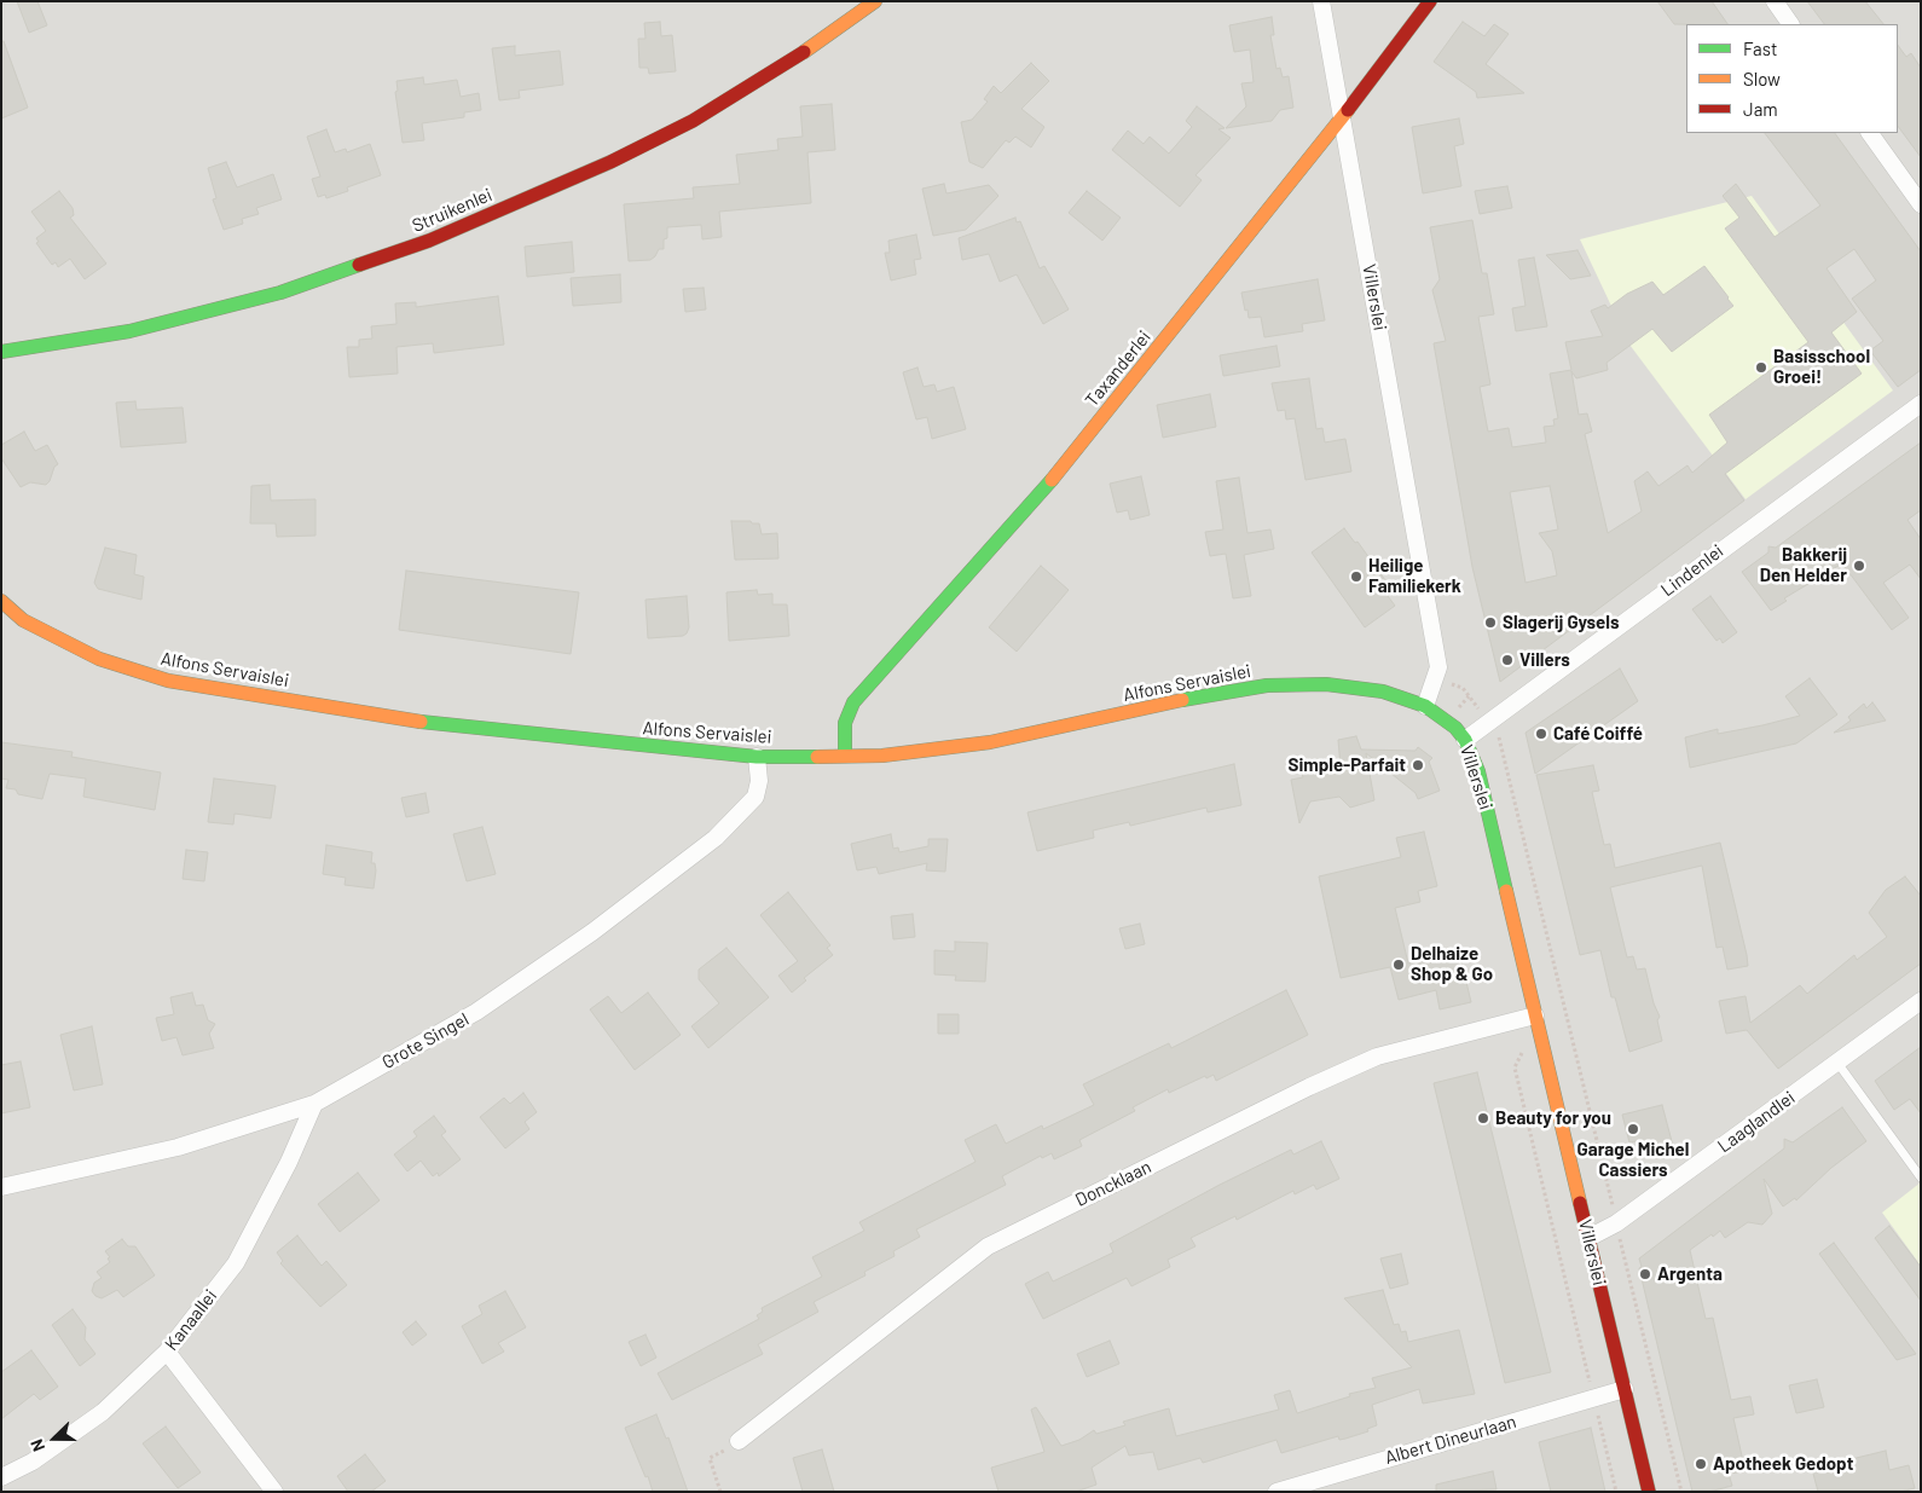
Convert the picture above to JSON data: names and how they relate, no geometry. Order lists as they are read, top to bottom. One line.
{"streets":{"street":["Struikenlei","Villerslei","Taxanderlei","Lindenlei","Alfons Servaislei","Grote Singel","Laaglandlei","Doncklaan","Kanaallei","Albert Dineurlaan"]},"crossings":[["Villerslei","Taxanderlei"],["Villerslei","Lindenlei"],["Villerslei","Alfons Servaislei"],["Villerslei","Laaglandlei"],["Villerslei","Doncklaan"],["Villerslei","Albert Dineurlaan"],["Taxanderlei","Alfons Servaislei"],["Alfons Servaislei","Grote Singel"],["Grote Singel","Kanaallei"]],"places":["Basisschool Groei!","Bakkerij Den Helder","Heilige Familiekerk","Slagerij Gysels","Villers","Café Coiffé","Simple-Parfait","Delhaize Shop & Go","Beauty for you","Garage Michel Cassiers","Argenta","Apotheek Gedopt"],"legend":["Fast","Slow","Jam"],"north":"left"}
